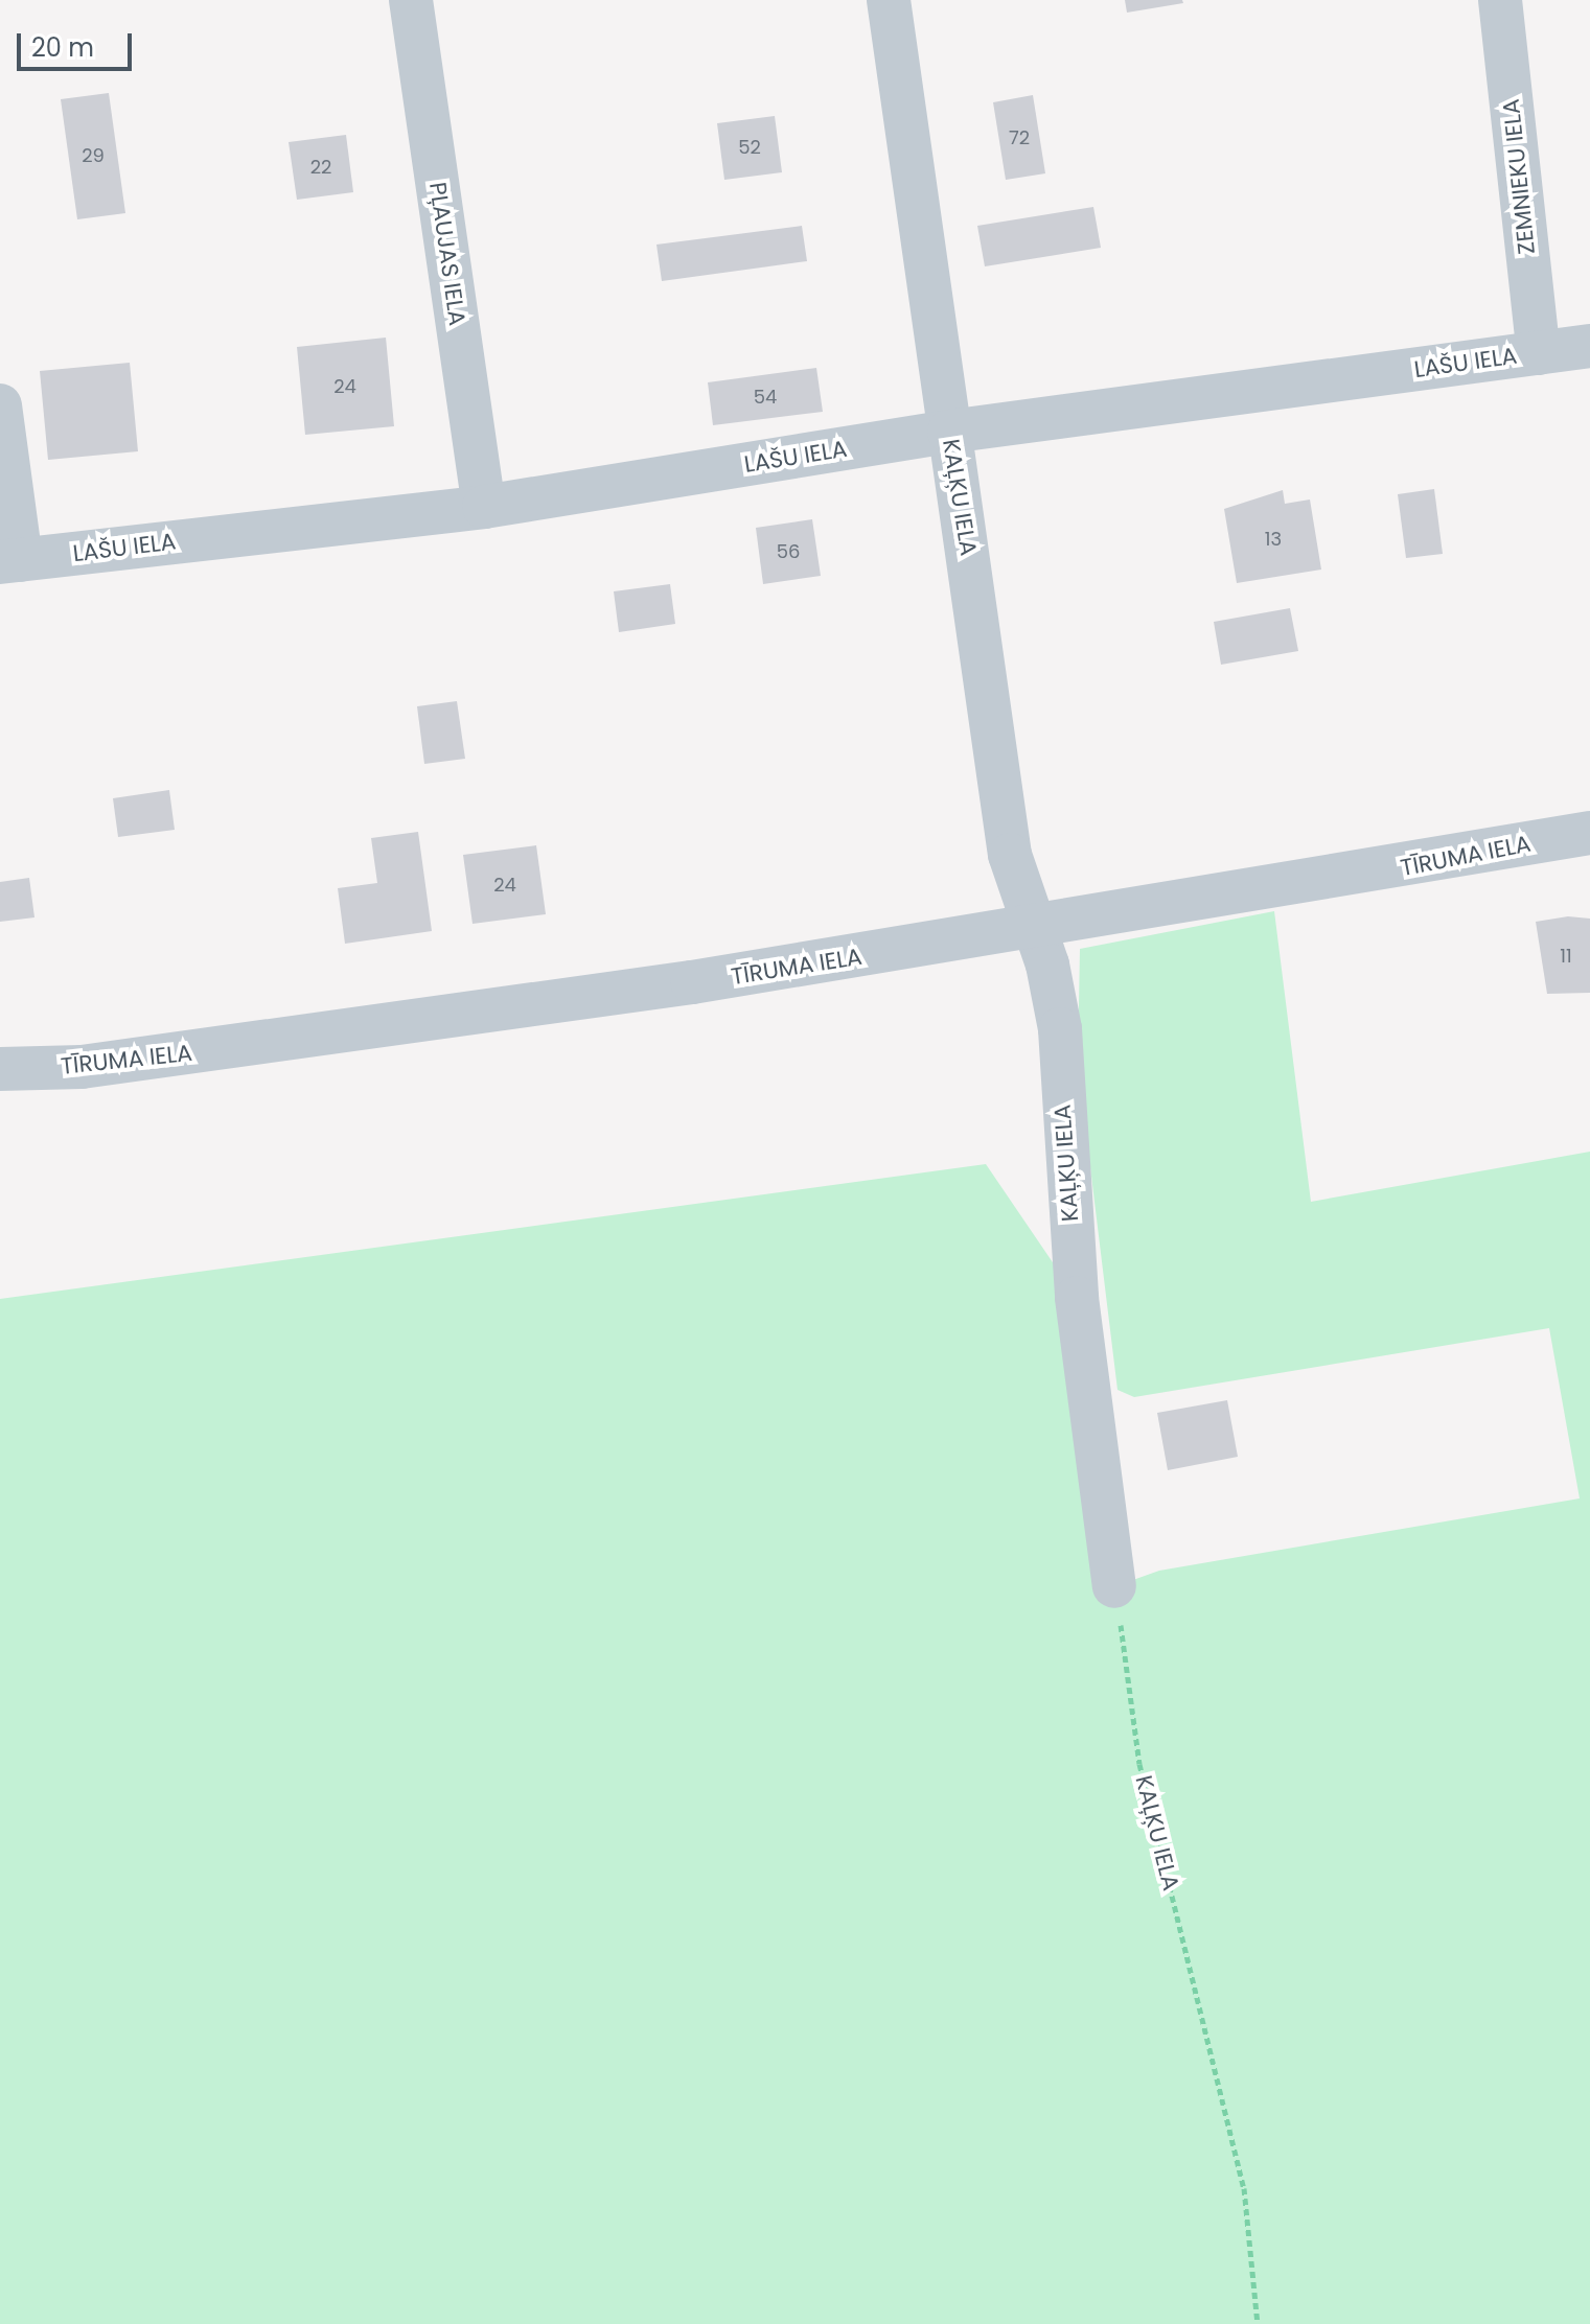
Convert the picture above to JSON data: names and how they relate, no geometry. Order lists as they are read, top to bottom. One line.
{"streets":{"street":["ZEMNIEKU IELA","PĻAUJAS IELA","LAŠU IELA","KAĻĶU IELA","TĪRUMA IELA"]},"crossings":[["ZEMNIEKU IELA","LAŠU IELA"],["PĻAUJAS IELA","LAŠU IELA"],["LAŠU IELA","KAĻĶU IELA"],["KAĻĶU IELA","TĪRUMA IELA"]],"house_numbers":["72","52","29","22","24","54","13","56","24","11"],"scale_bar":"20 m"}
